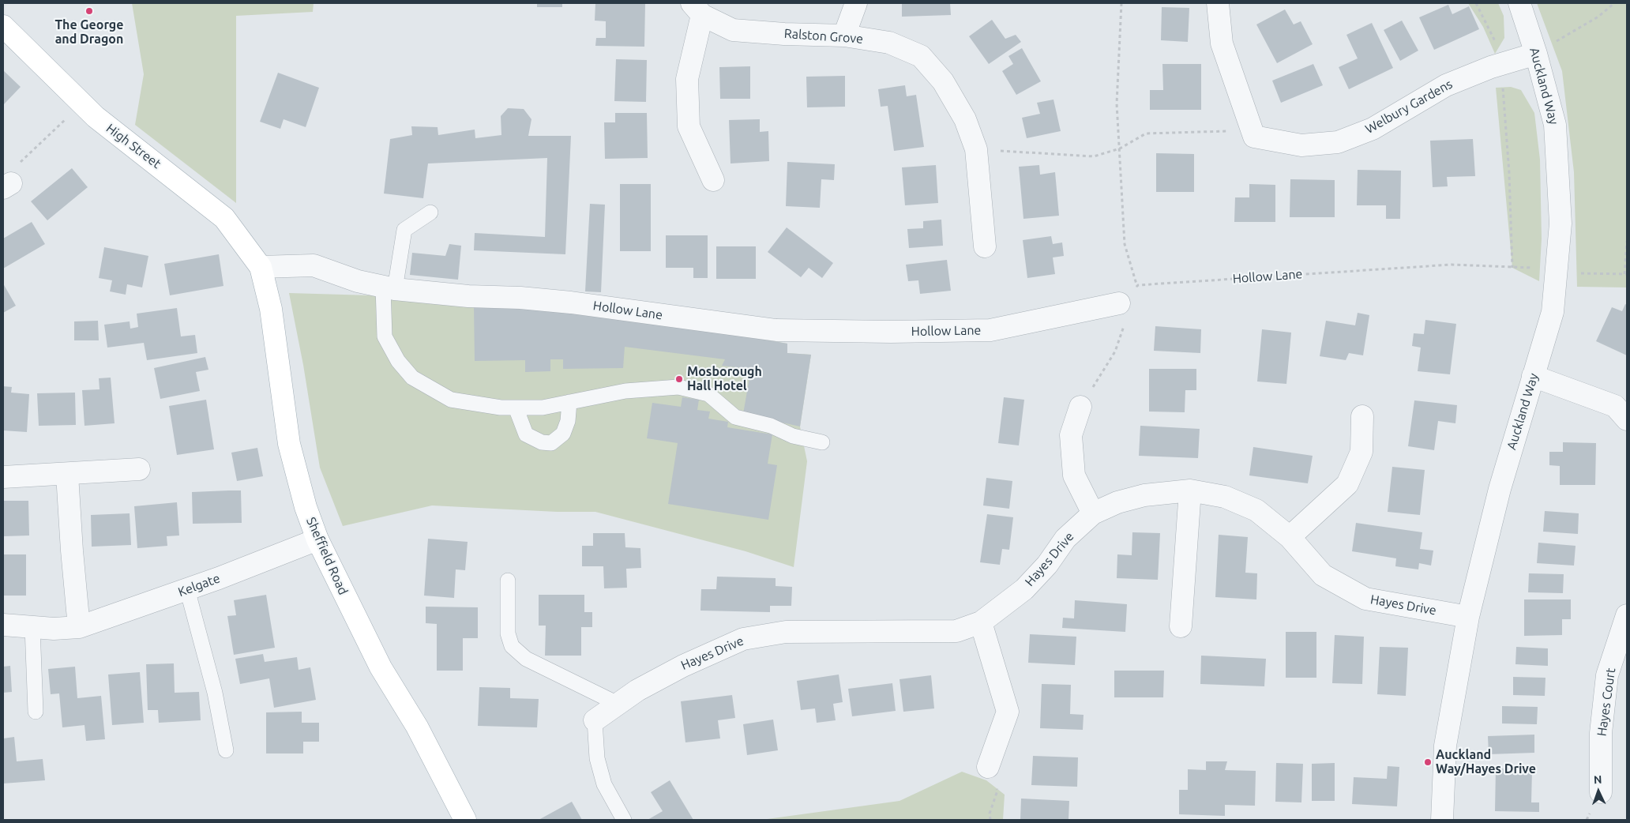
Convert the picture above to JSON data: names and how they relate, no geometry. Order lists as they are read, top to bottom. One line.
{"streets":{"main road":["High Street","Sheffield Road"],"street":["Ralston Grove","Auckland Way","Welbury Gardens","Hollow Lane","Hayes Drive","Kelgate","Hayes Court"]},"crossings":[["Auckland Way","Welbury Gardens"],["Auckland Way","Hollow Lane"],["Auckland Way","Hayes Drive"],["High Street","Hollow Lane"],["High Street","Sheffield Road"],["Hollow Lane","Sheffield Road"],["Sheffield Road","Kelgate"]],"places":["The George and Dragon","Mosborough Hall Hotel","Auckland Way/Hayes Drive"],"north":"top"}
